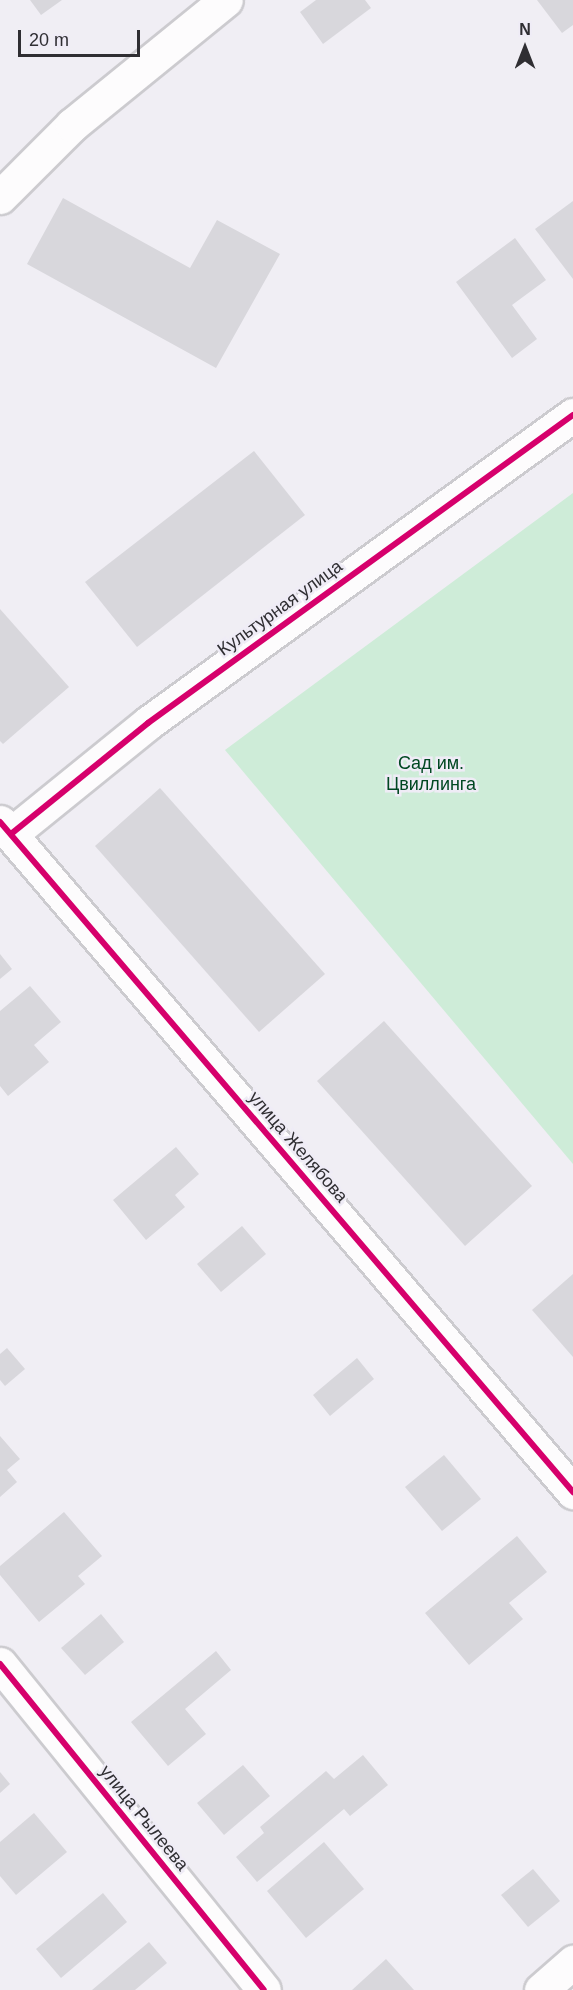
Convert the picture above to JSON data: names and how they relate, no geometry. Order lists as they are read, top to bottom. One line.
{"streets":{"street":["Культурная улица","улица Желябова","улица Рылеева"]},"crossings":[["Культурная улица","улица Желябова"]],"parks":["Сад им. Цвиллинга"],"scale_bar":"20 m","north":"top"}
